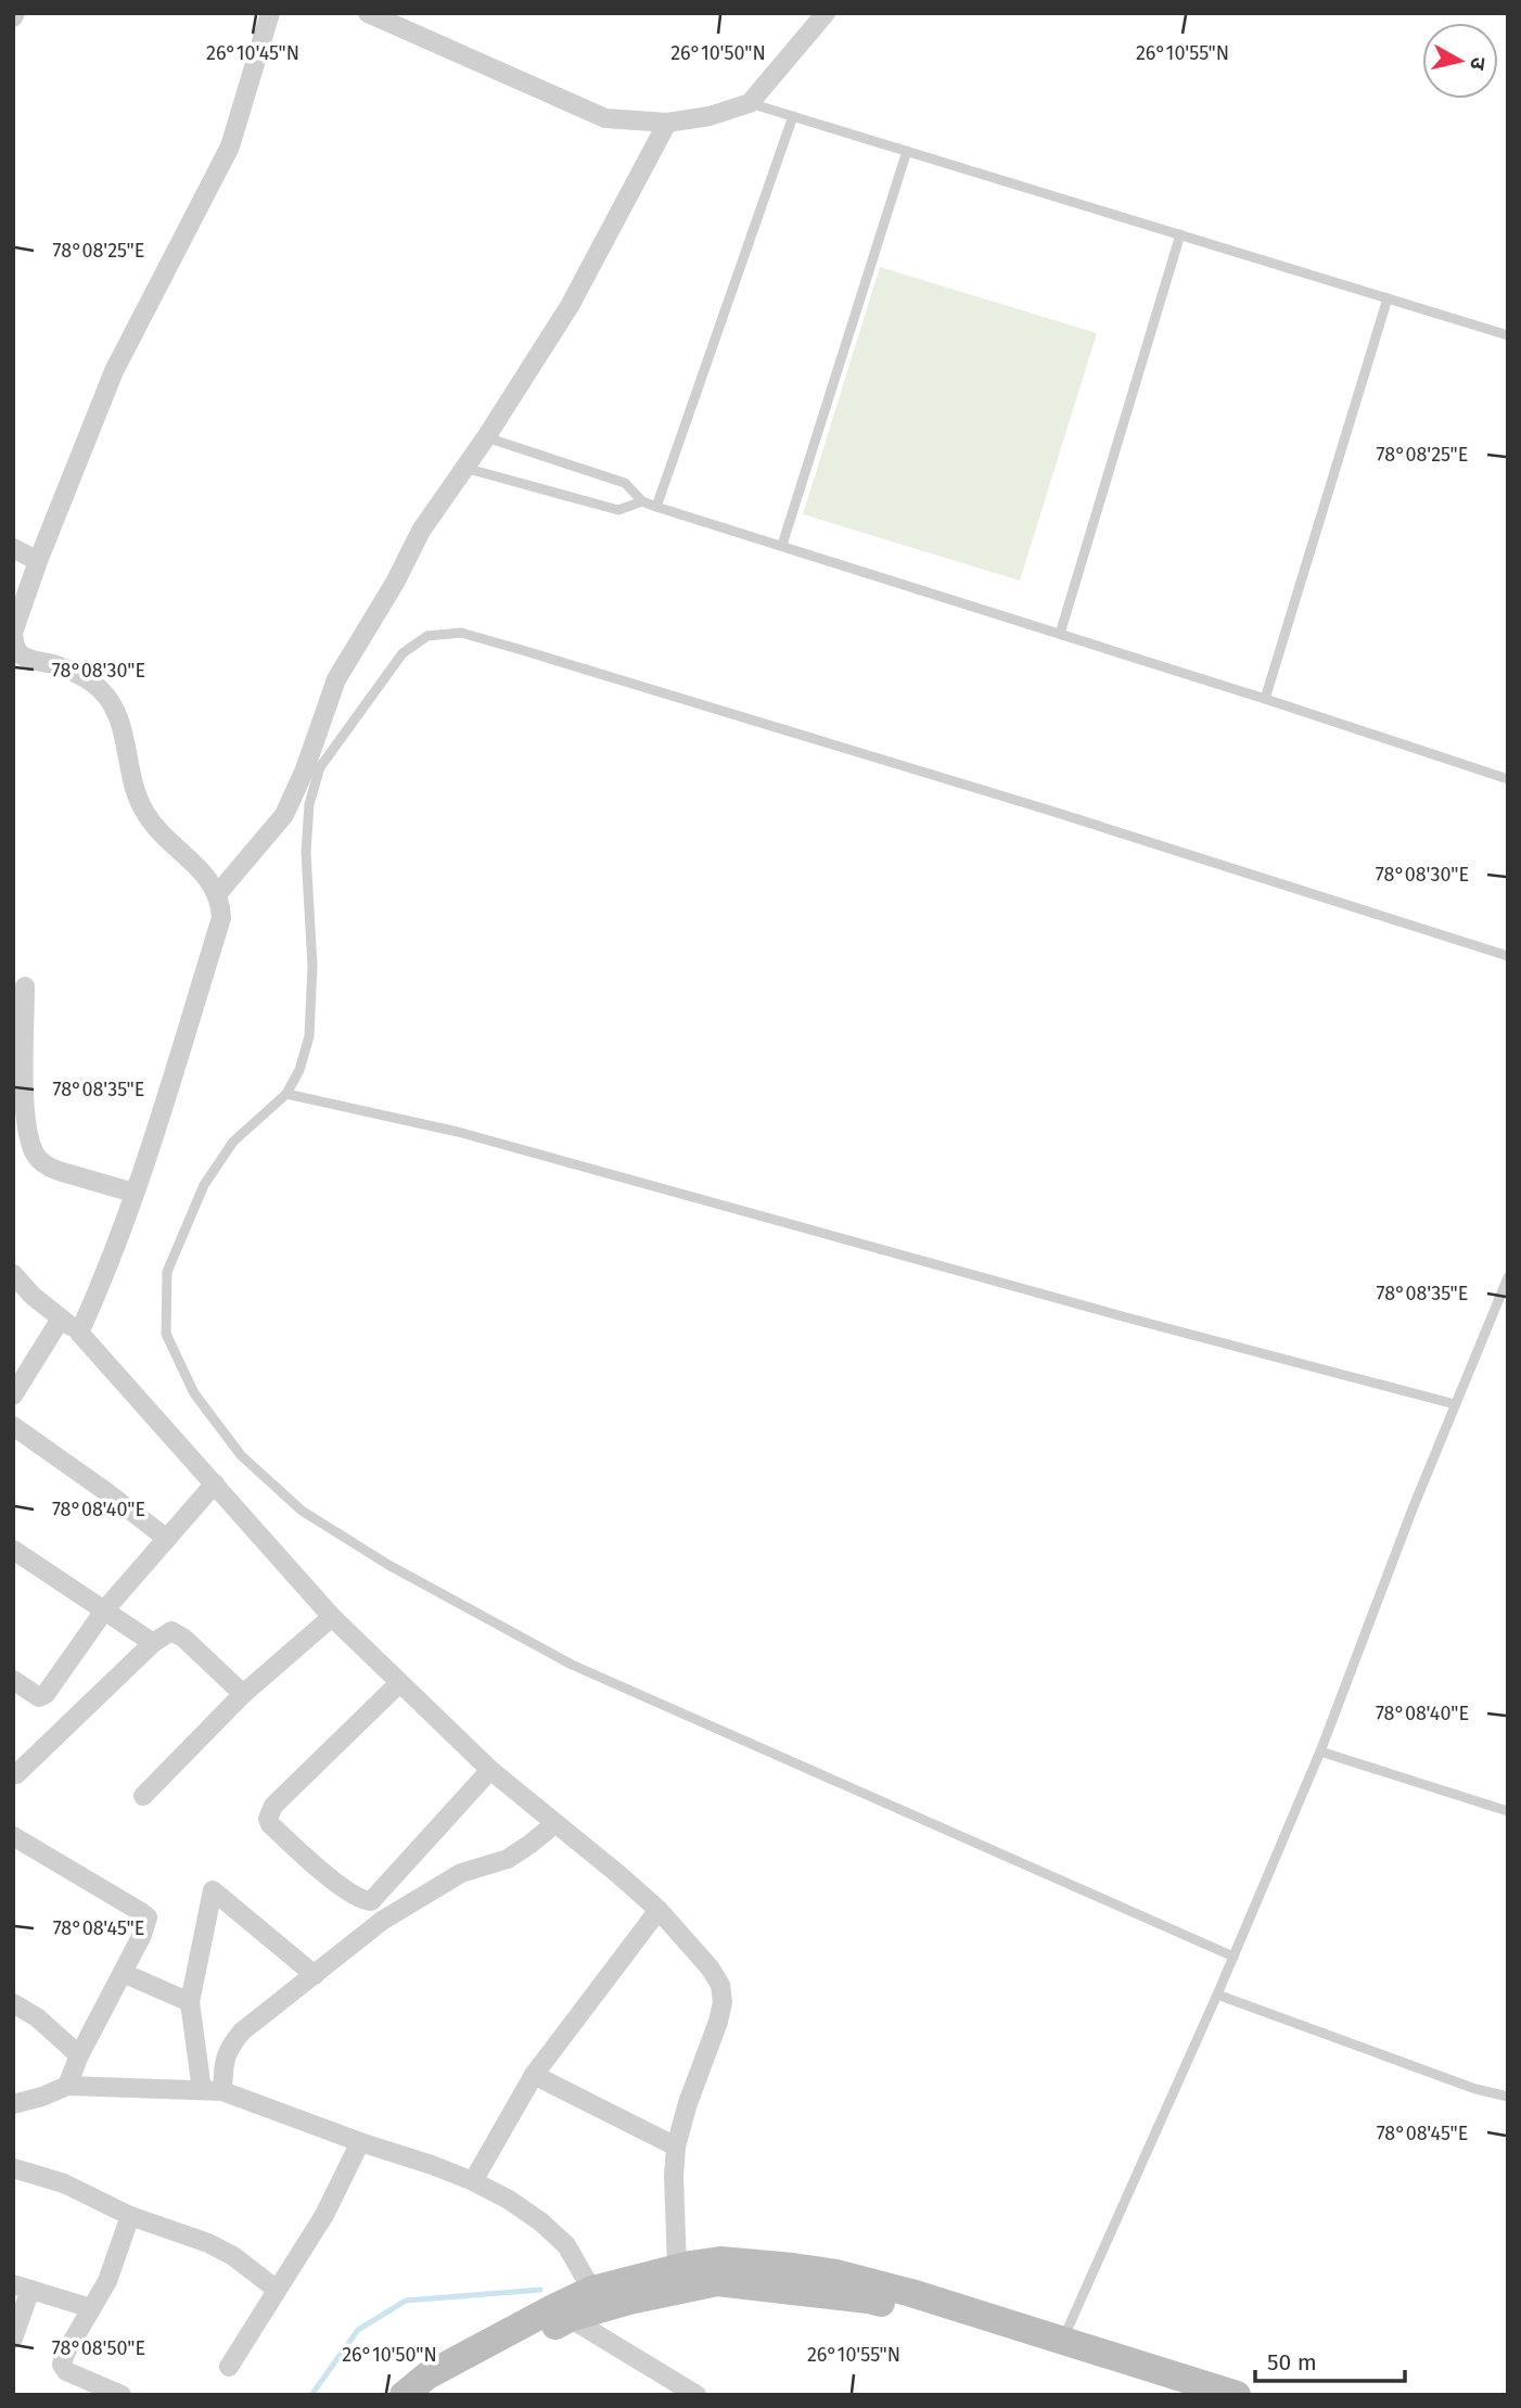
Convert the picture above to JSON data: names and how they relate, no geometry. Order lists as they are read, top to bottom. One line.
{"scale_bar":"50 m","north":"right","coordinates":["26°10'45\"N","26°10'50\"N","26°10'55\"N","78°08'25\"E","78°08'30\"E","78°08'35\"E","78°08'40\"E","78°08'45\"E","78°08'50\"E"]}
